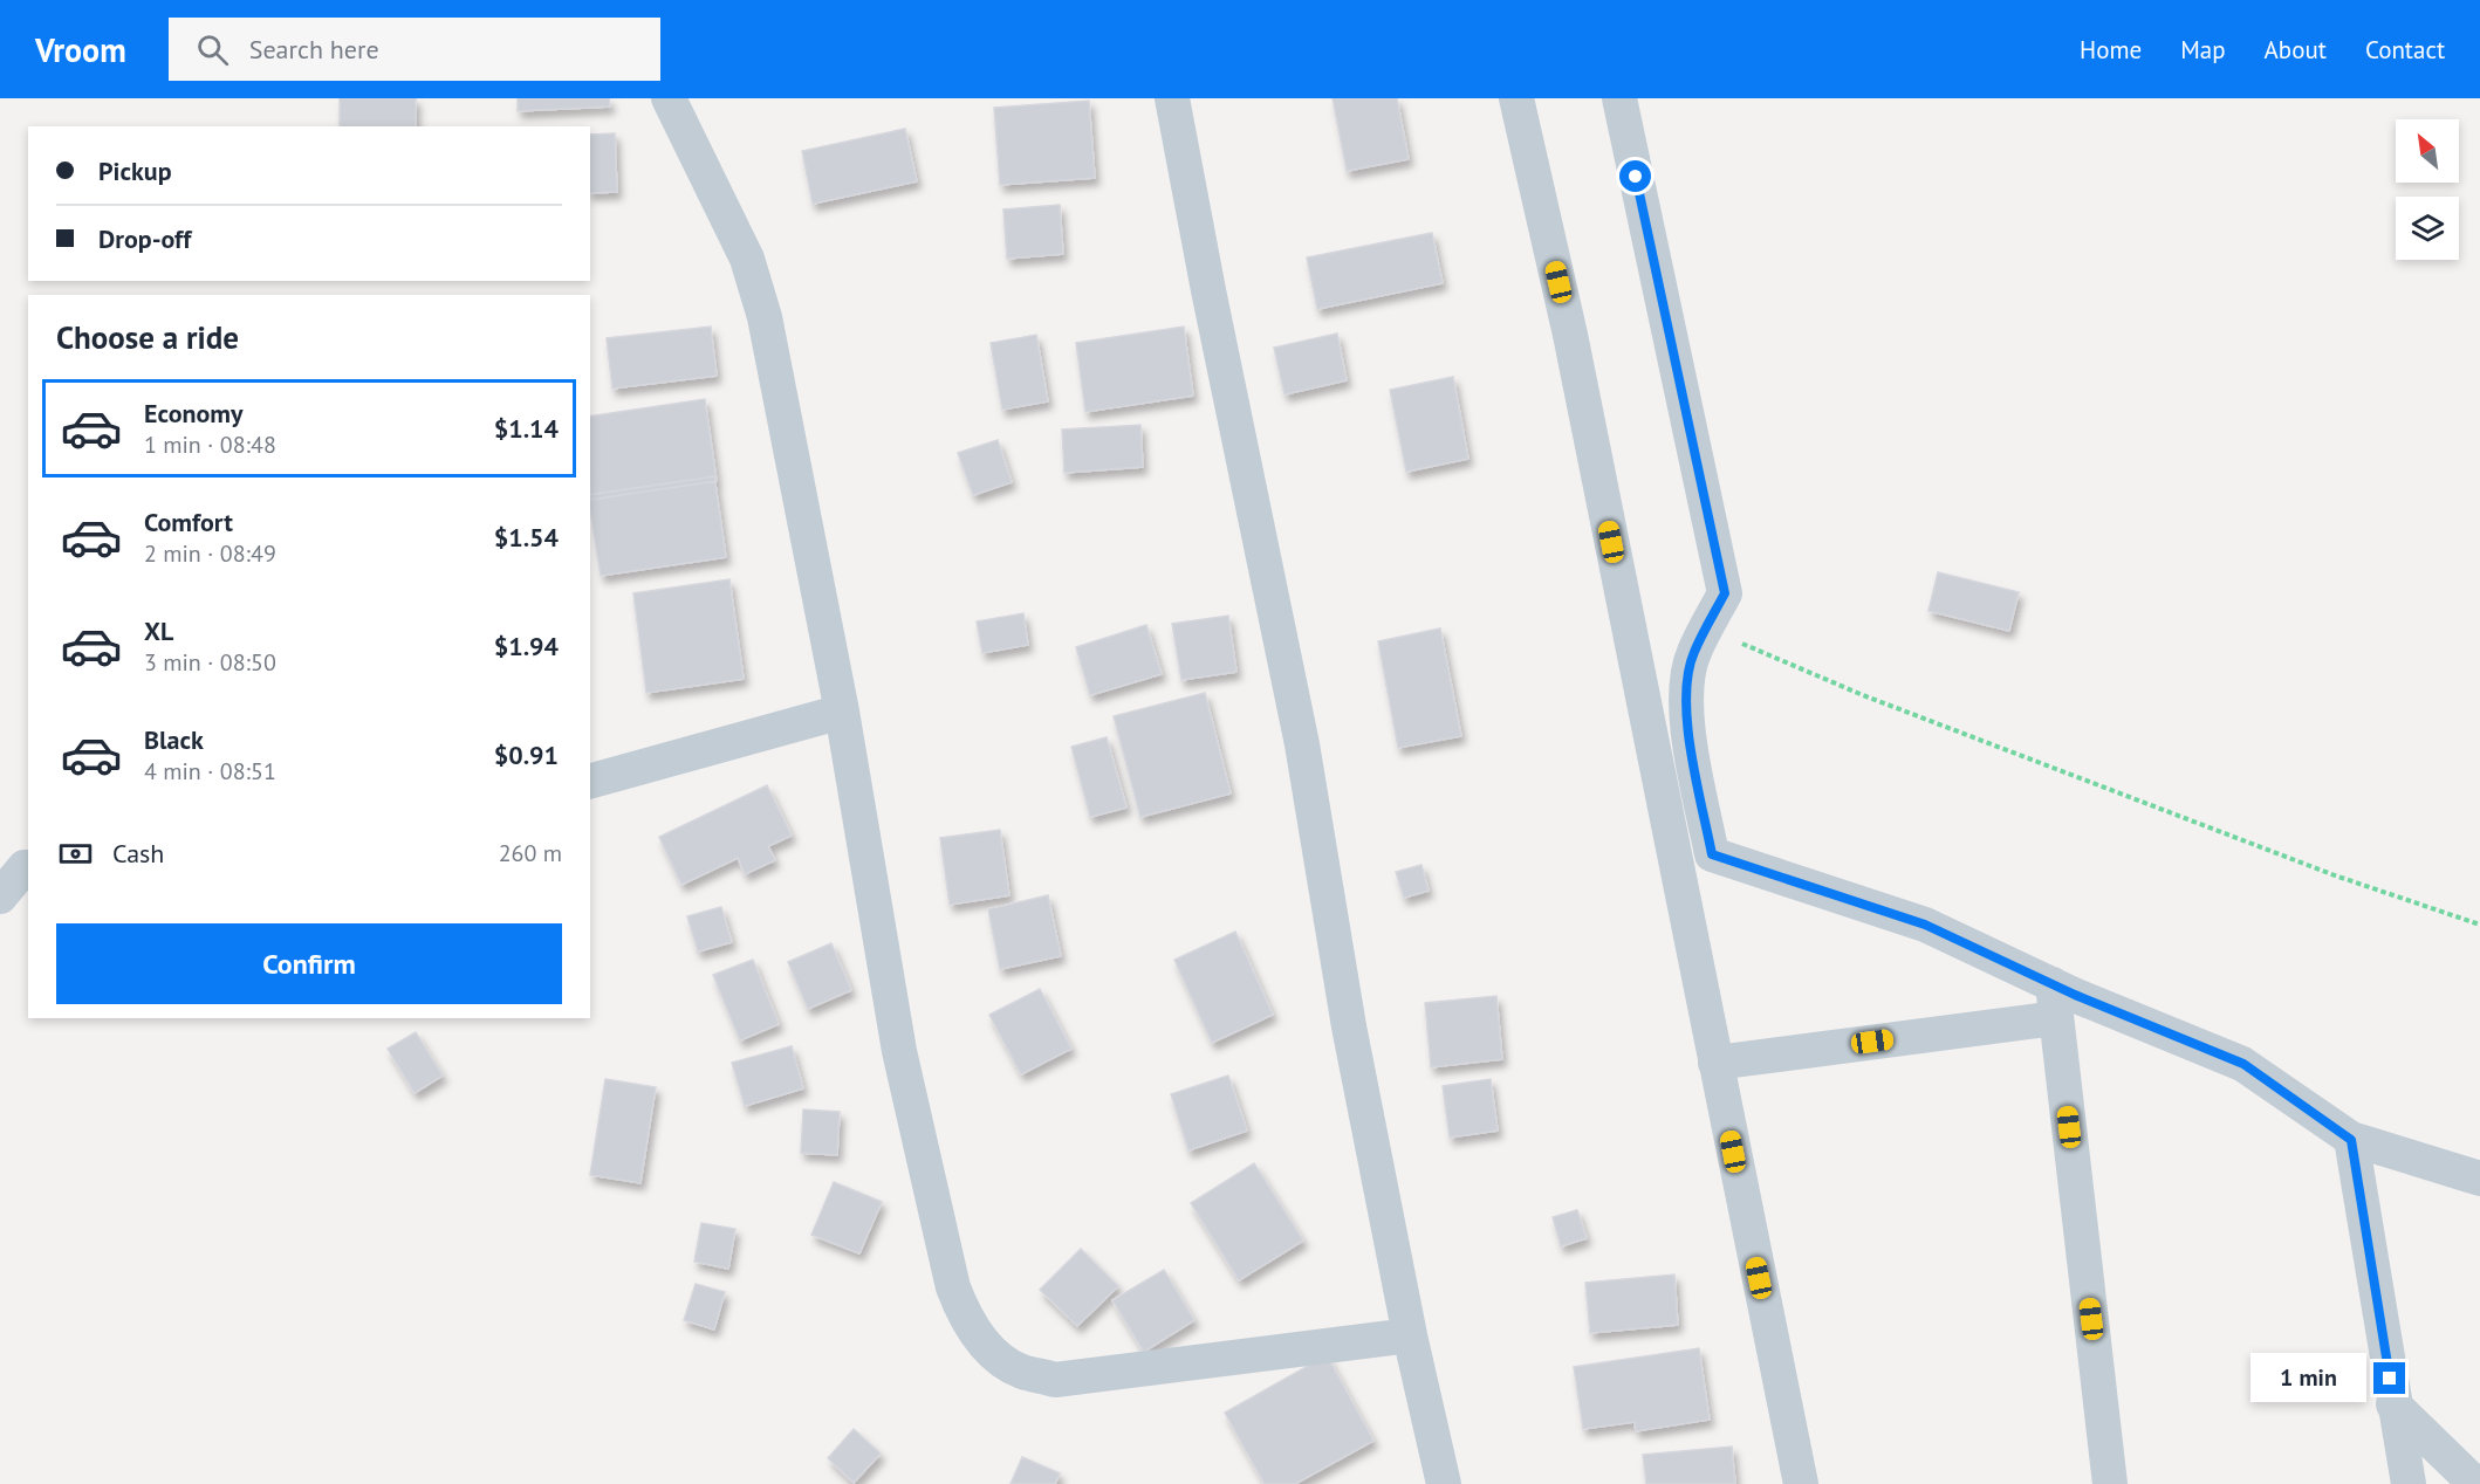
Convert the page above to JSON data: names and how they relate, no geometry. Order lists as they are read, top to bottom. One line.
{"north":"top left","page":{"header":"Vroom","search":"Search here","nav":["Home","Map","About","Contact"],"banner":["Pickup","Drop-off"],"heading":"Choose a ride","list":[{"name":"Economy","note":"1 min · 08:48","value":"$1.14"},{"name":"Comfort","note":"2 min · 08:49","value":"$1.54"},{"name":"XL","note":"3 min · 08:50","value":"$1.94"},{"name":"Black","note":"4 min · 08:51","value":"$0.91"}],"pay":["Cash","260 m"],"buttons":"Confirm","bubble":"1 min"}}
